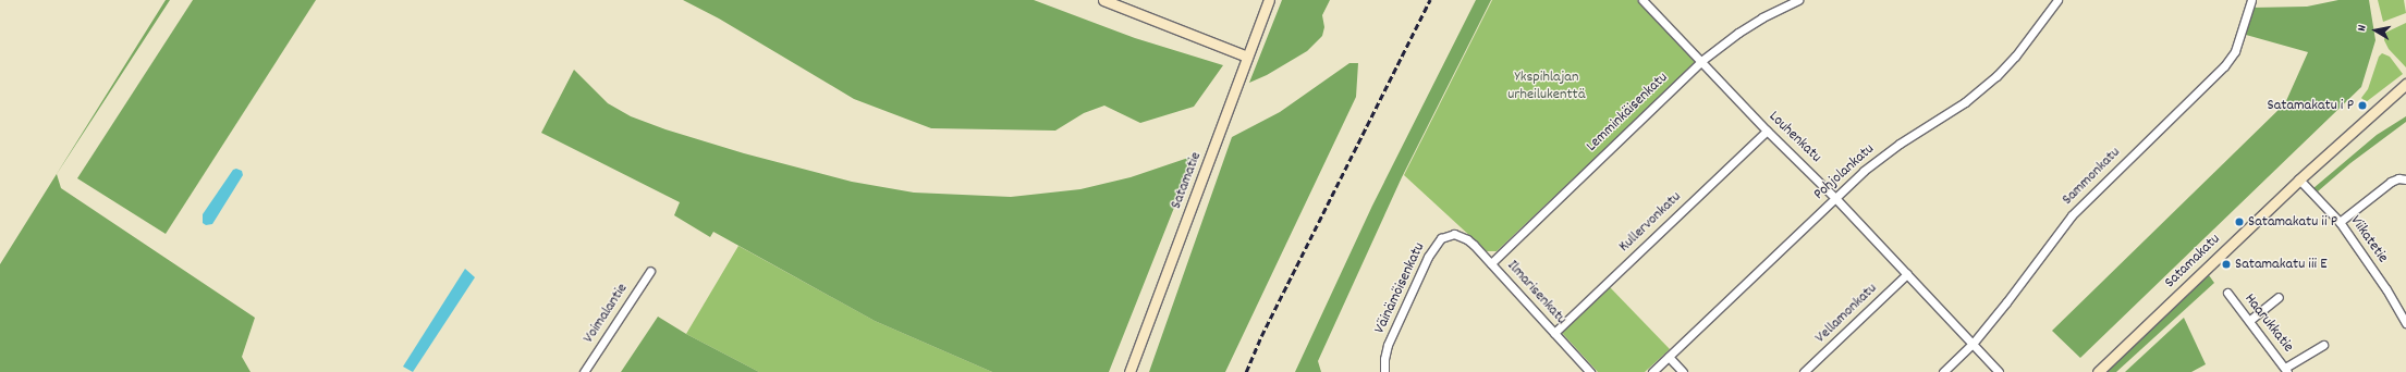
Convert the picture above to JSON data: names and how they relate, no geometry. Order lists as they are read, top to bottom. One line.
{"streets":{"street":["Lemminkäisenkatu","Louhenkatu","Pohjolankatu","Sammonkatu","Satamatie","Kullervonkatu","Viikatetie","Satamakatu","Väinämöisenkatu","Ilmarisenkatu","Voimalantie","Vellamonkatu","Haarukkatie"]},"crossings":[["Lemminkäisenkatu","Louhenkatu"],["Lemminkäisenkatu","Ilmarisenkatu"],["Louhenkatu","Pohjolankatu"],["Louhenkatu","Sammonkatu"],["Louhenkatu","Kullervonkatu"],["Louhenkatu","Vellamonkatu"],["Kullervonkatu","Ilmarisenkatu"],["Viikatetie","Satamakatu"],["Väinämöisenkatu","Ilmarisenkatu"]],"parks":["Ykspihlajan urheilukenttä"],"places":["Satamakatu i P","Satamakatu ii P","Satamakatu iii E"],"north":"left"}
